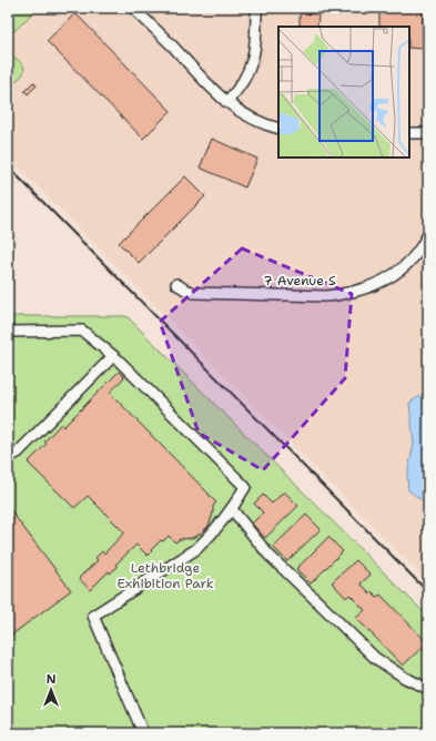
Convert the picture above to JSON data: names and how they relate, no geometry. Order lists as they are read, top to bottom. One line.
{"streets":{"street":["7 Avenue S"]},"parks":["Lethbridge Exhibition Park"],"north":"top"}
